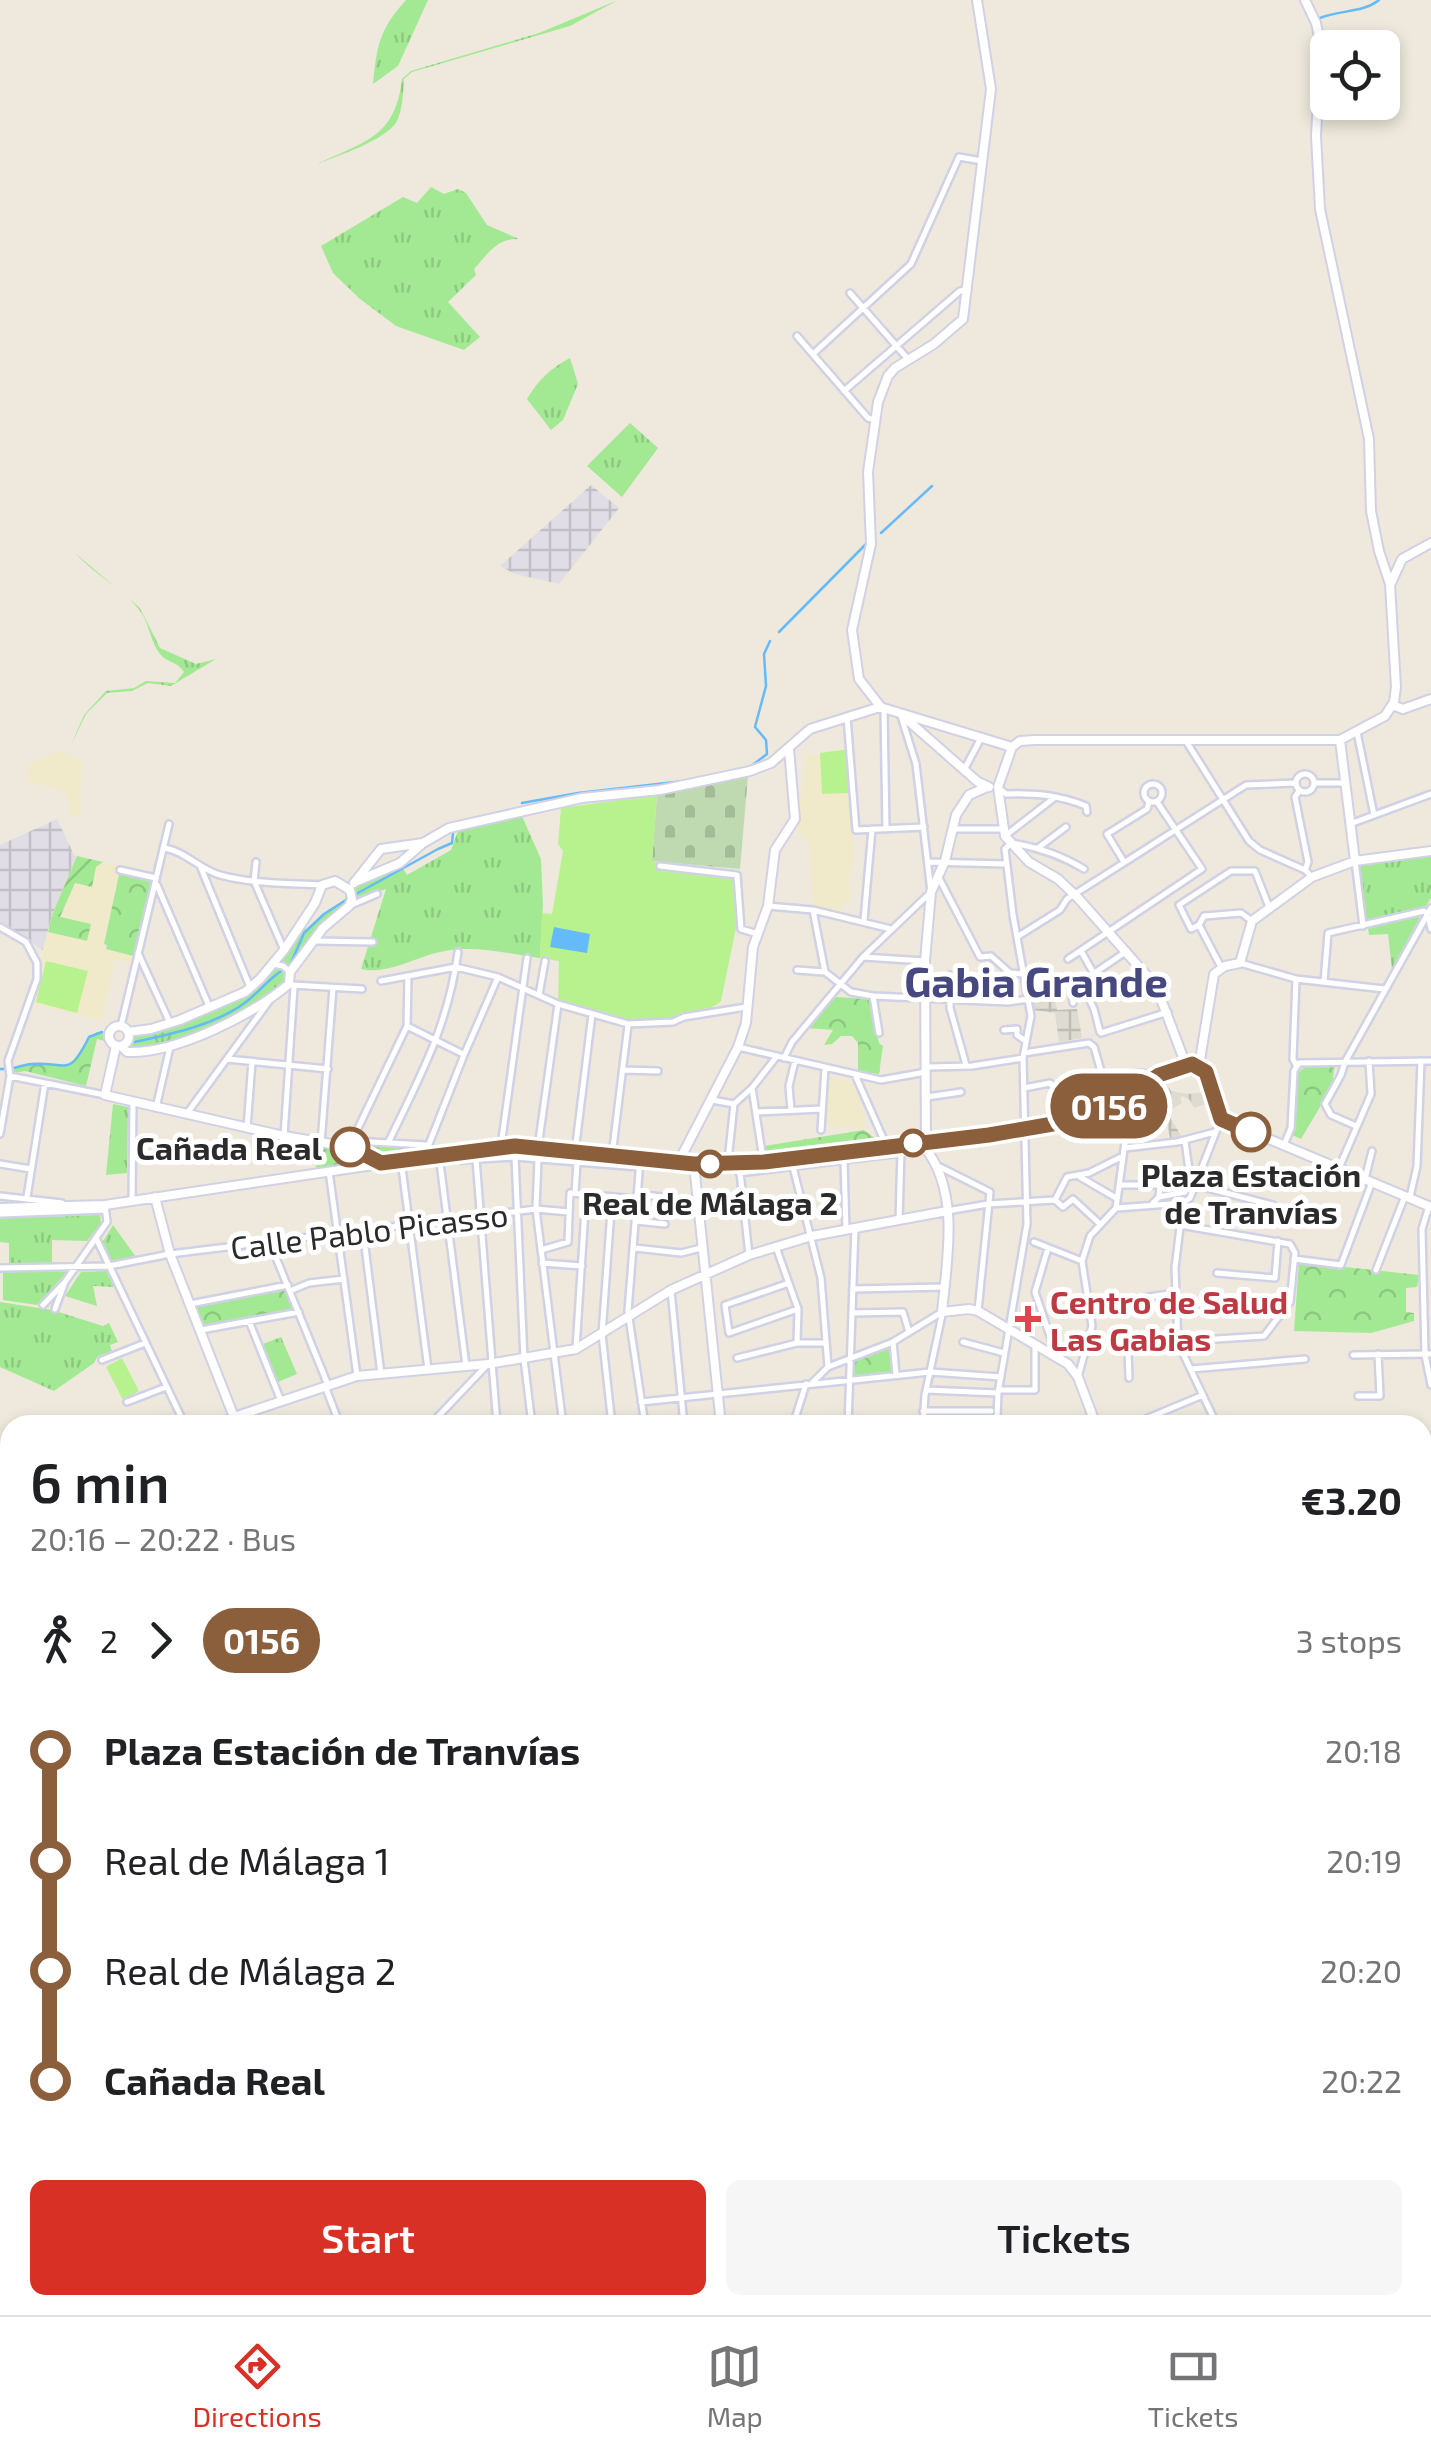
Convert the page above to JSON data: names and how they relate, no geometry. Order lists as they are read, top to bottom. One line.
{"streets":{"street":["Calle Pablo Picasso"]},"districts":["Gabia Grande"],"places":{"other":["Plaza Estación de Tranvías","Cañada Real","Real de Málaga 2"],"health":["Centro de Salud Las Gabias"]},"lines":["bus line 0156"],"page":{"on_map":"0156","heading":["6 min","20:16 – 20:22 · Bus","€3.20"],"legs":["2","0156","3 stops"],"list":[{"name":"Plaza Estación de Tranvías","value":"20:18"},{"name":"Real de Málaga 1","value":"20:19"},{"name":"Real de Málaga 2","value":"20:20"},{"name":"Cañada Real","value":"20:22"}],"buttons":["Start","Tickets"],"tabs":["Directions","Map","Tickets"]}}
